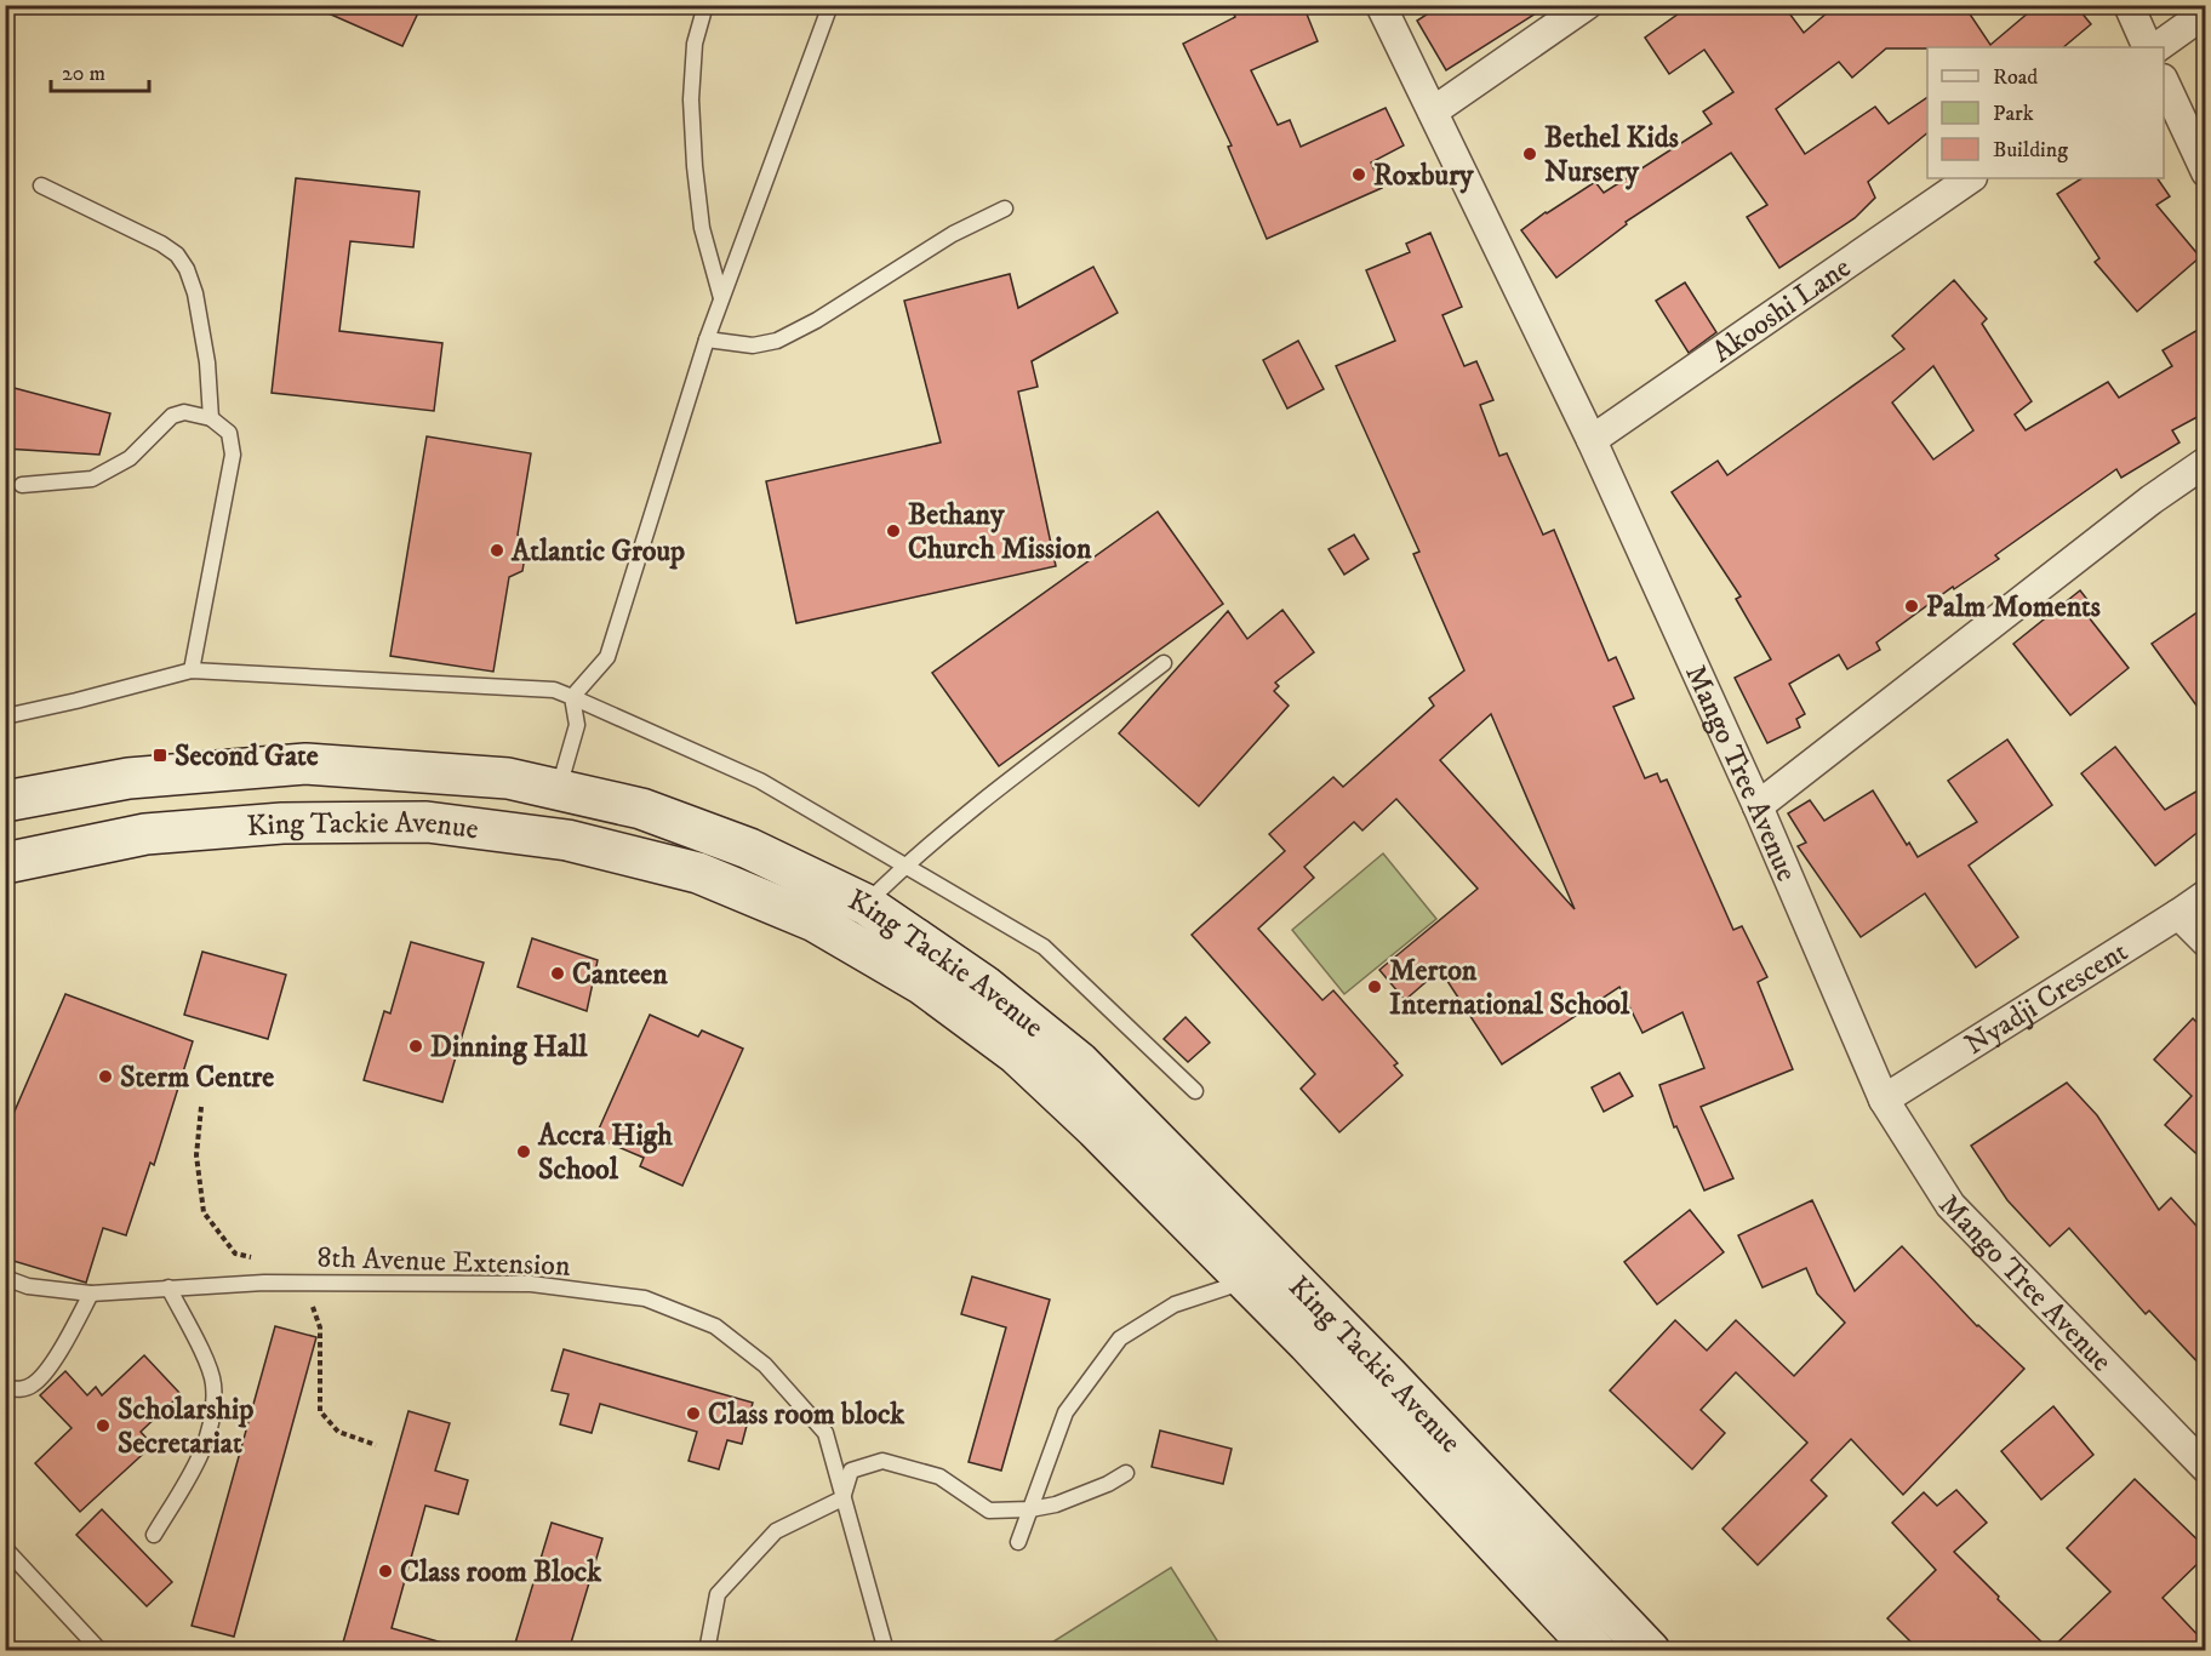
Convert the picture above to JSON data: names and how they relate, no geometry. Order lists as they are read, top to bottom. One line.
{"streets":{"main road":["King Tackie Avenue"],"street":["Akooshi Lane","Mango Tree Avenue","Nyadji Crescent"],"lane":["8th Avenue Extension"]},"crossings":[["Akooshi Lane","Mango Tree Avenue"],["Mango Tree Avenue","Nyadji Crescent"]],"places":{"other":["Bethel Kids Nursery","Roxbury","Bethany Church Mission","Atlantic Group","Palm Moments","Canteen","Merton International School","Dinning Hall","Sterm Centre","Accra High School","Class room block","Scholarship Secretariat","Class room Block"],"transit":["Second Gate"]},"legend":["Road","Park","Building"],"scale_bar":"20 m"}
